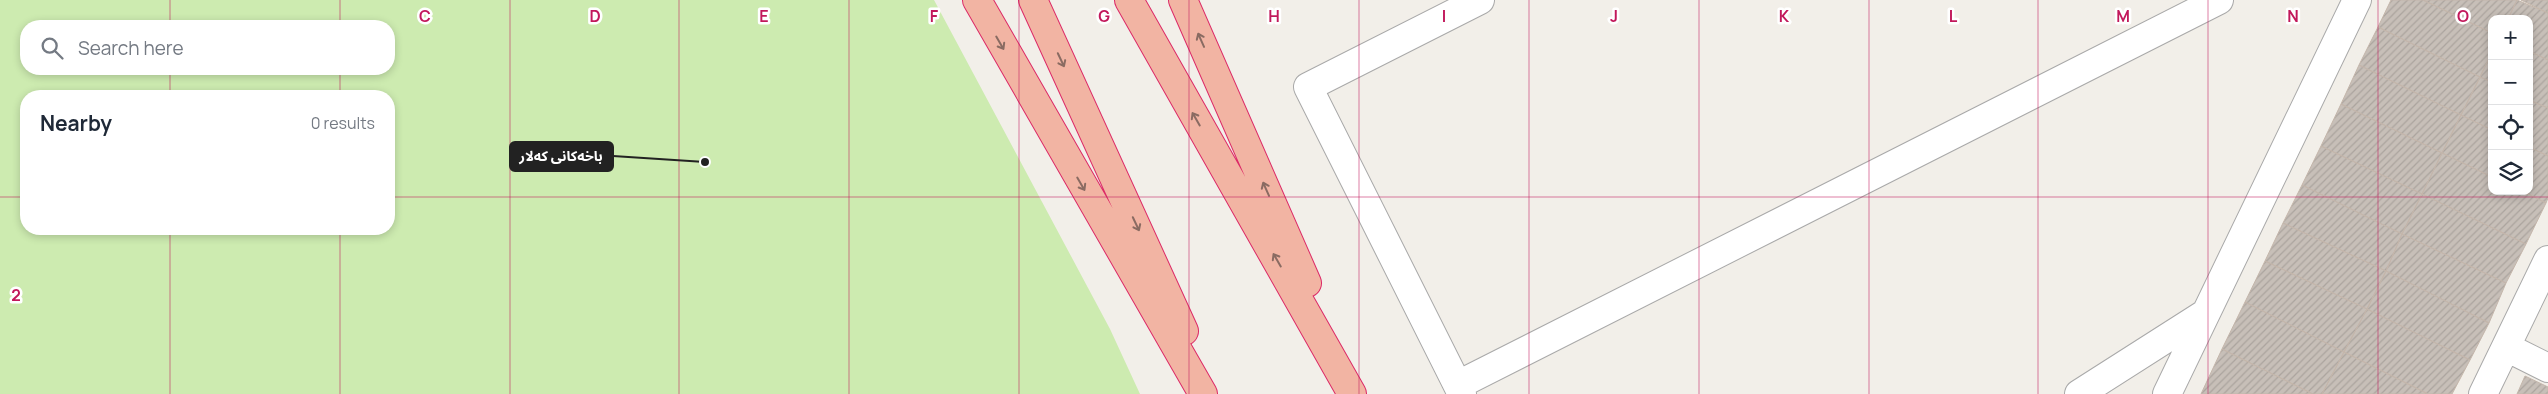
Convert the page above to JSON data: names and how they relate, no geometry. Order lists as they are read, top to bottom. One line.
{"places":["باخەکانی کەلار"],"page":{"map_buttons":["+","−"],"search":"Search here","heading":["Nearby","0 results"]},"grid":{"columns":["C","D","E","F","G","H","I","J","K","L","M","N","O"],"rows":["2"]}}
